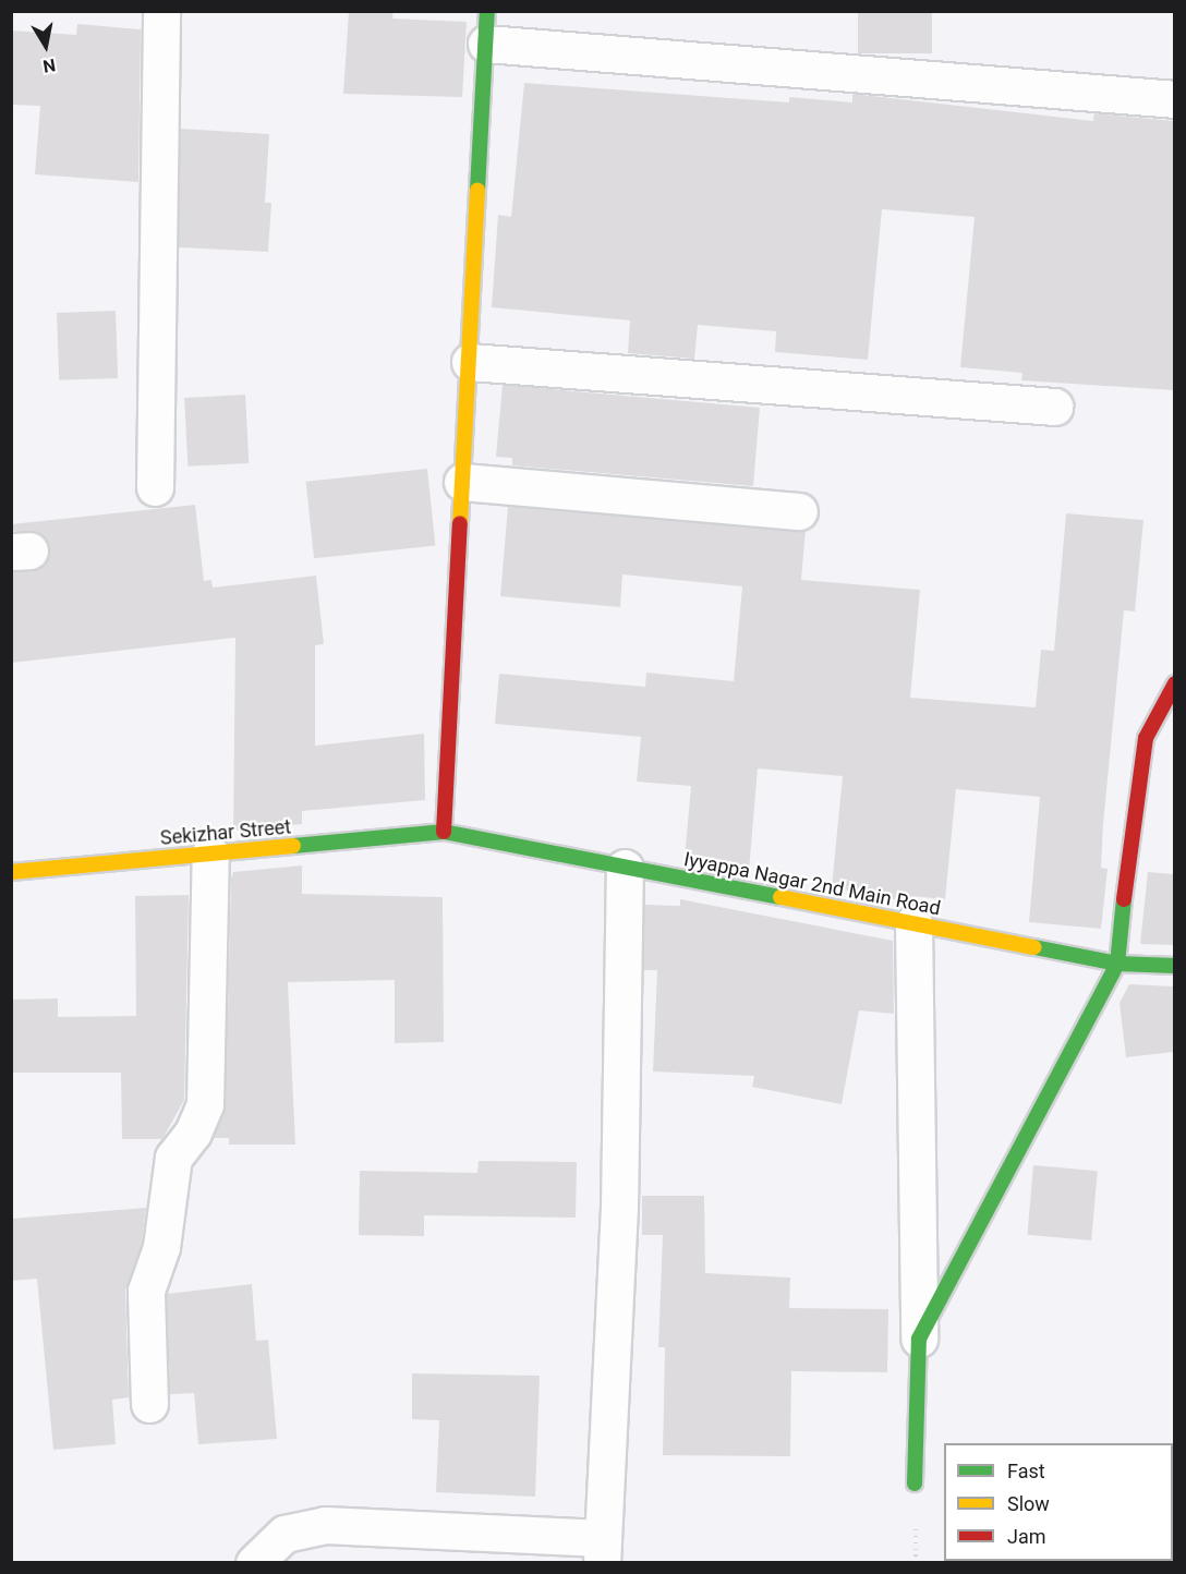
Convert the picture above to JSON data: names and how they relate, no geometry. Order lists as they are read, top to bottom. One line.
{"streets":{"street":["Sekizhar Street","Iyyappa Nagar 2nd Main Road"]},"crossings":[["Sekizhar Street","Iyyappa Nagar 2nd Main Road"]],"legend":["Fast","Slow","Jam"],"north":"bottom"}
